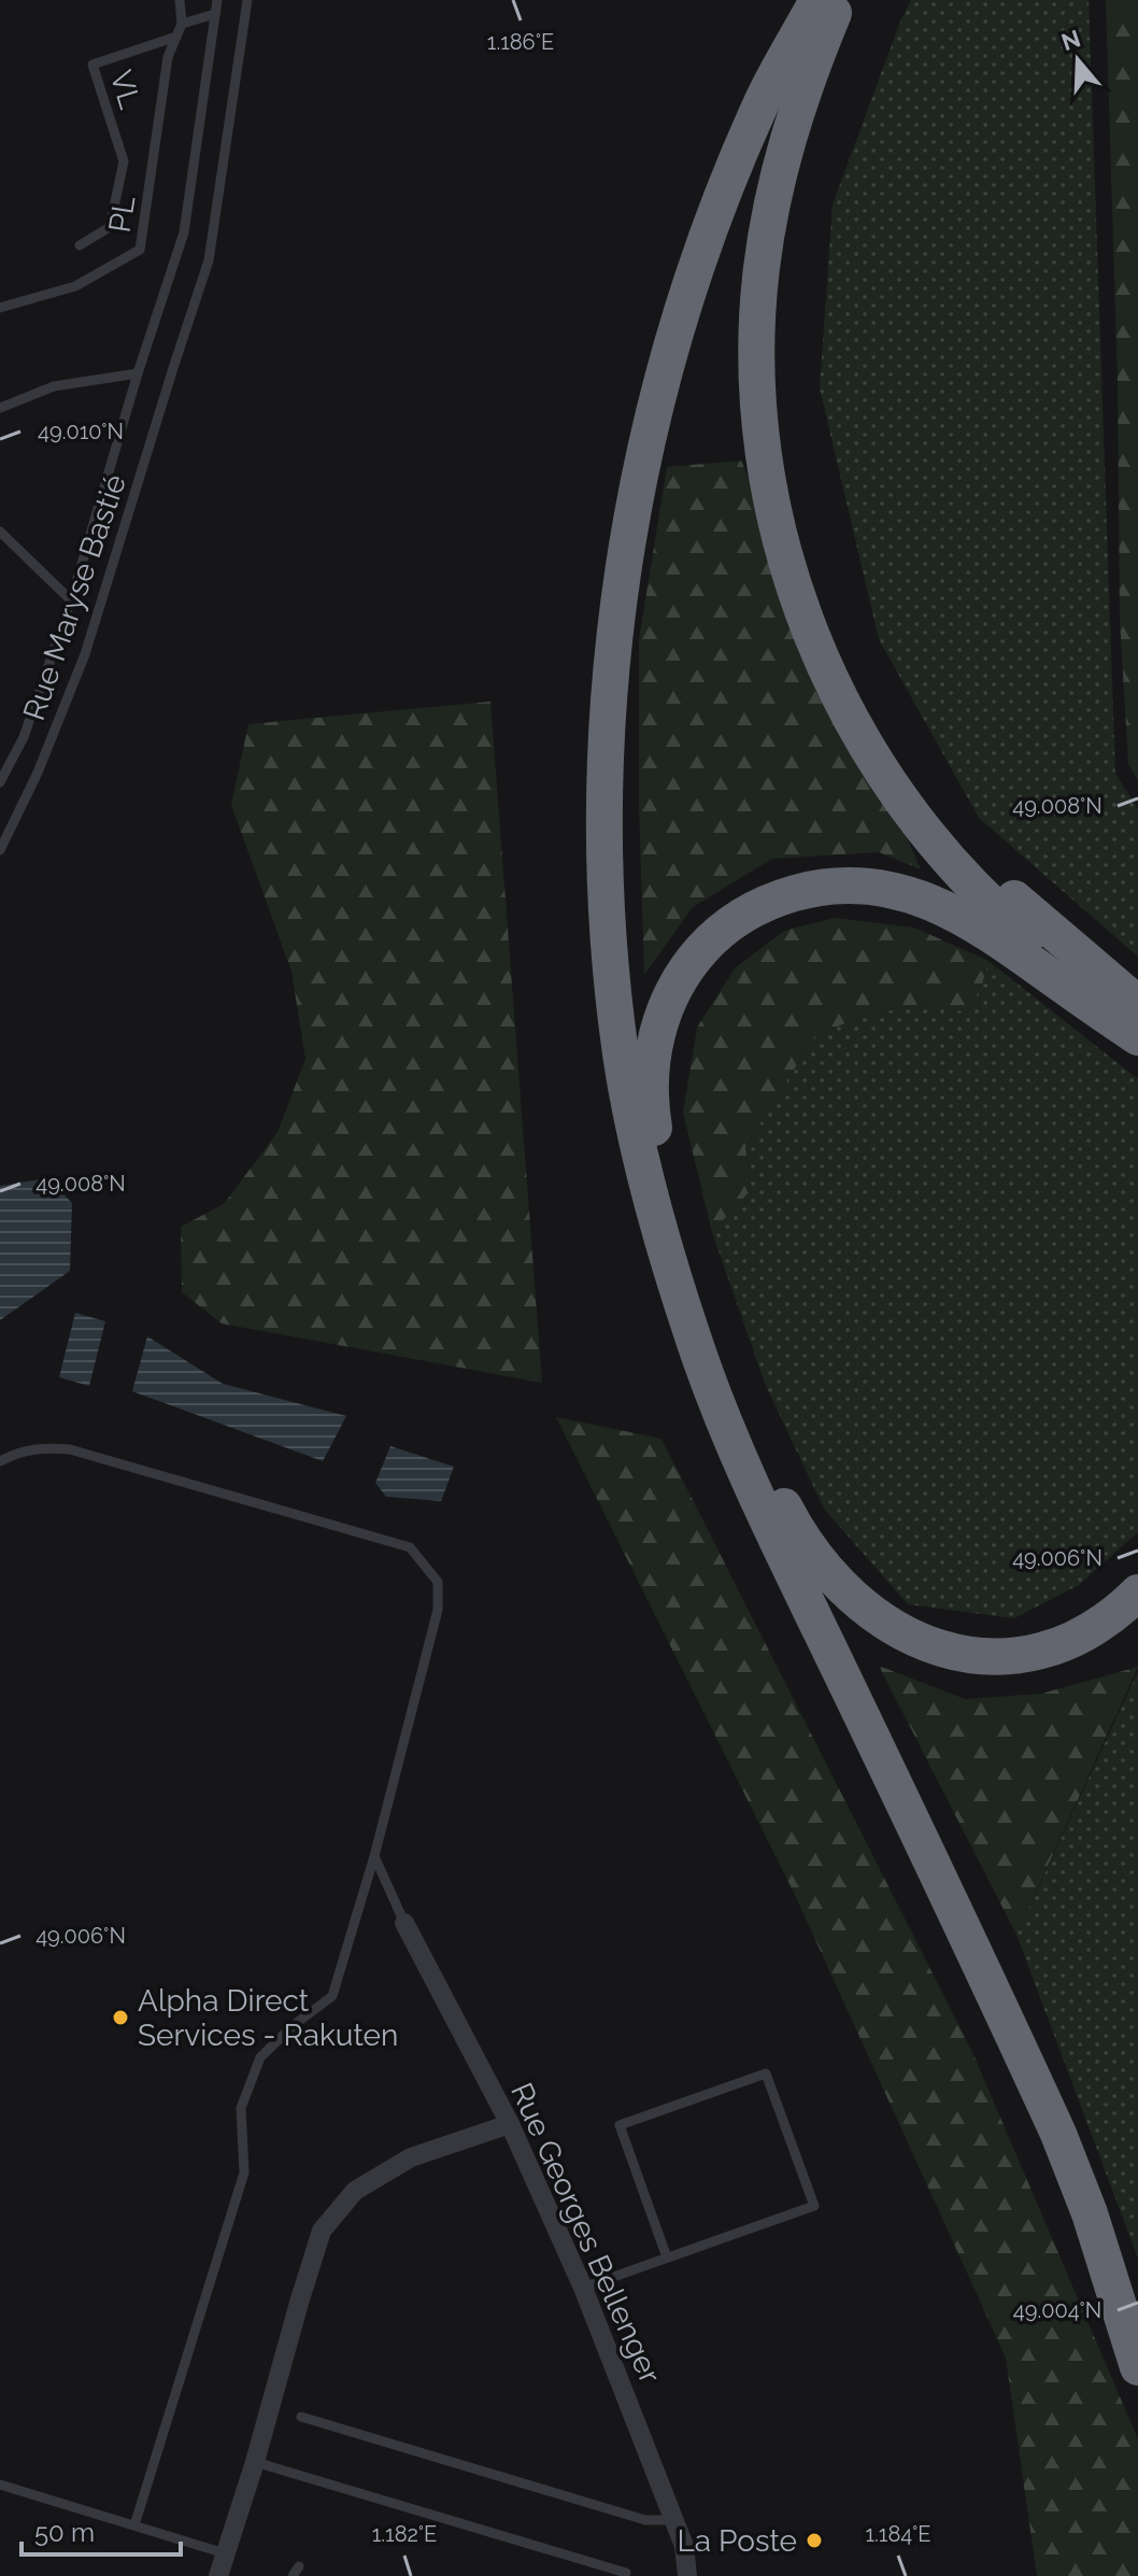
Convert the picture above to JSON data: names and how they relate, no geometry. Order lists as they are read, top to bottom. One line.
{"streets":{"street":["Rue Georges Bellenger"],"lane":["VL","PL","Rue Maryse Bastié"]},"crossings":[["VL","PL"]],"places":["Alpha Direct Services - Rakuten","La Poste"],"scale_bar":"50 m","north":"top","coordinates":["1.186°E","49.010°N","49.008°N","49.006°N","49.004°N","1.182°E","1.184°E"]}
